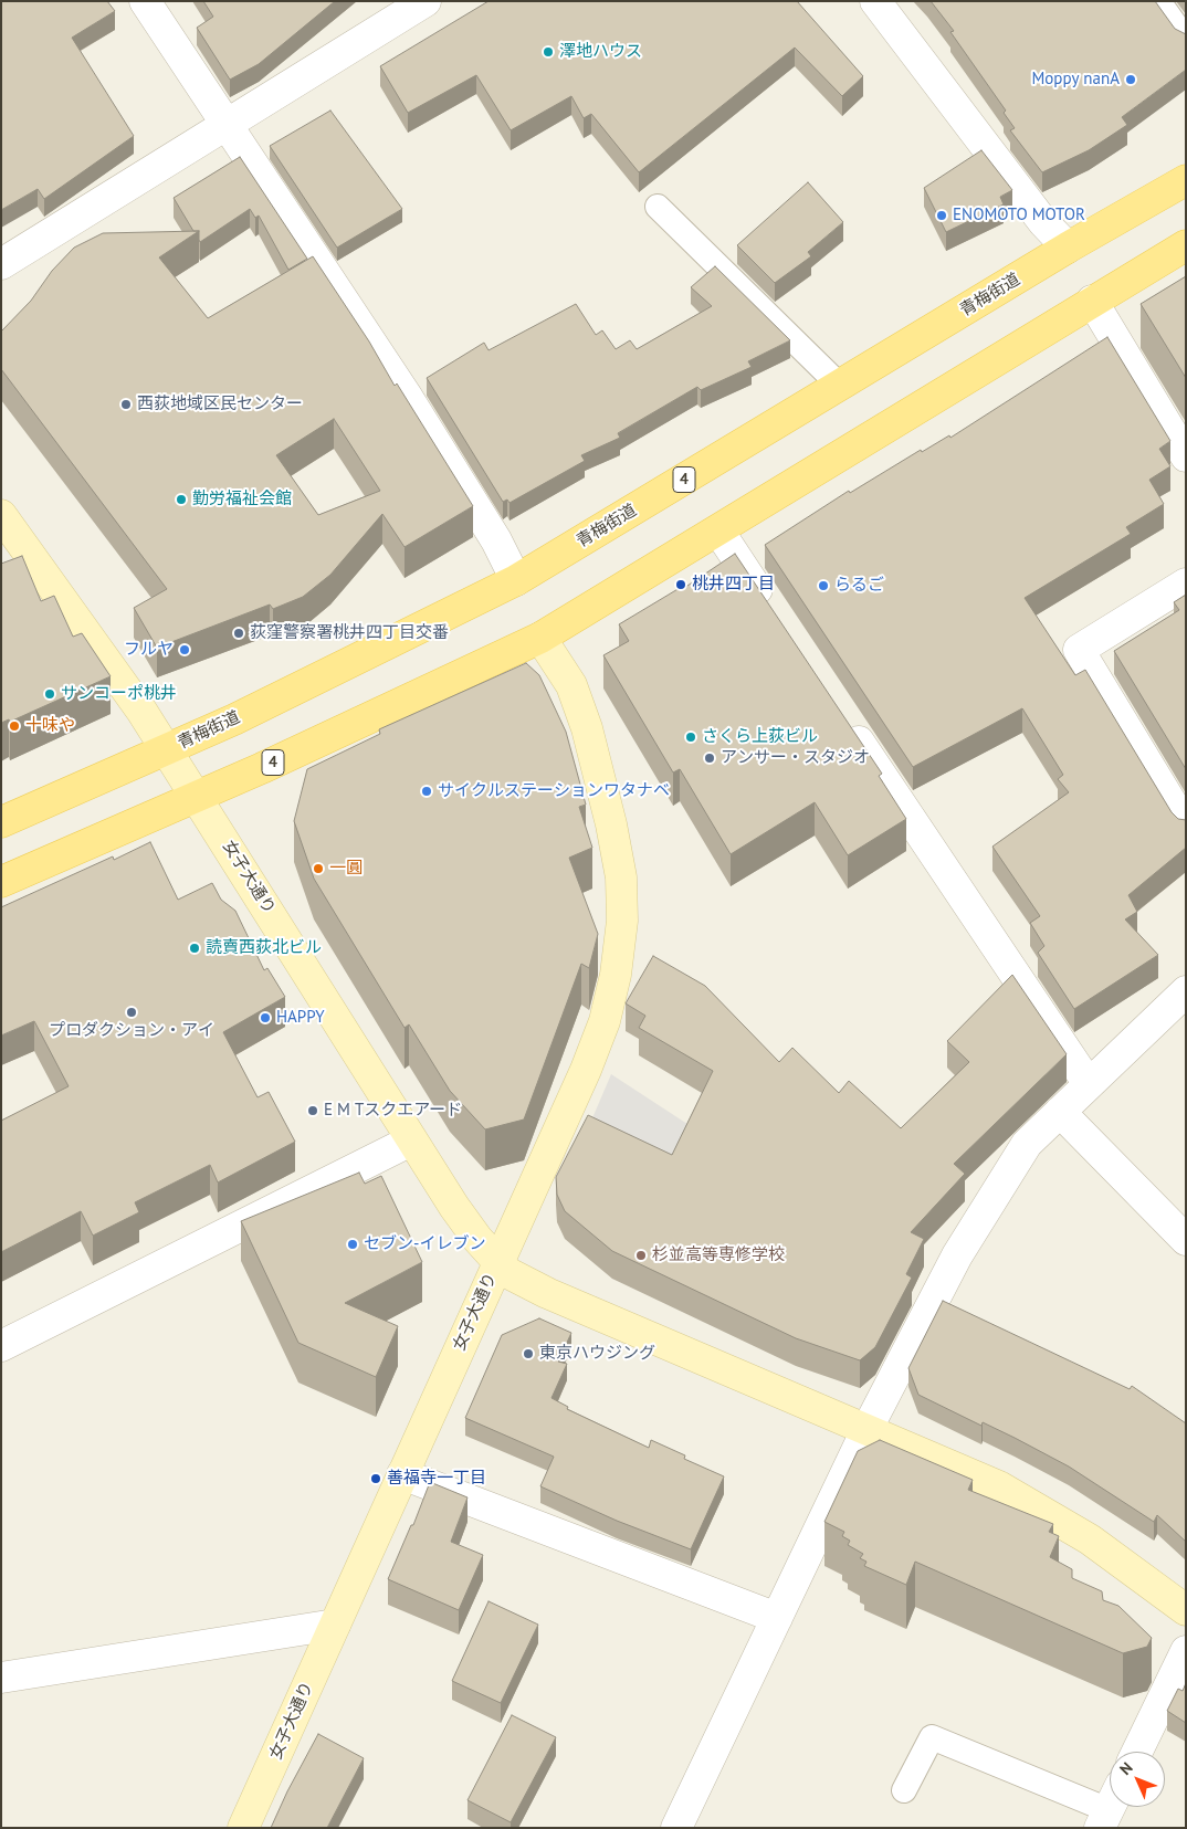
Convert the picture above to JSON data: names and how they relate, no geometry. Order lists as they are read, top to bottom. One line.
{"streets":{"main road":["青梅街道","4"],"street":["女子大通り"]},"crossings":[["青梅街道","女子大通り"],["4","女子大通り"]],"places":["澤地ハウス","Moppy nanA","ENOMOTO MOTOR","西荻地域区民センター","勤労福祉会館","桃井四丁目","らるご","荻窪警察署桃井四丁目交番","フルヤ","サンコーポ桃井","十味や","さくら上荻ビル","アンサー・スタジオ","サイクルステーションワタナベ","一圓","読賣西荻北ビル","プロダクション・アイ","HAPPY","E M Tスクエアード","セブン-イレブン","杉並高等専修学校","東京ハウジング","善福寺一丁目"],"north":"top left"}
